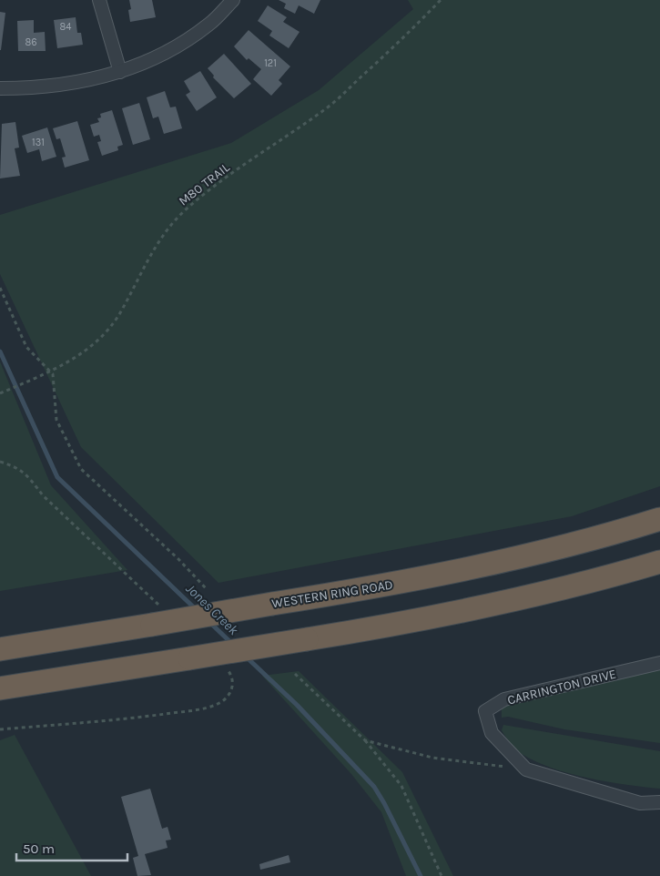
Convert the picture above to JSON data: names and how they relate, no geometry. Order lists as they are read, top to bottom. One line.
{"streets":{"highway":["WESTERN RING ROAD"],"street":["CARRINGTON DRIVE"],"path":["M80 TRAIL"]},"water":["Jones Creek"],"house_numbers":["84","86","121","131"],"scale_bar":"50 m"}
